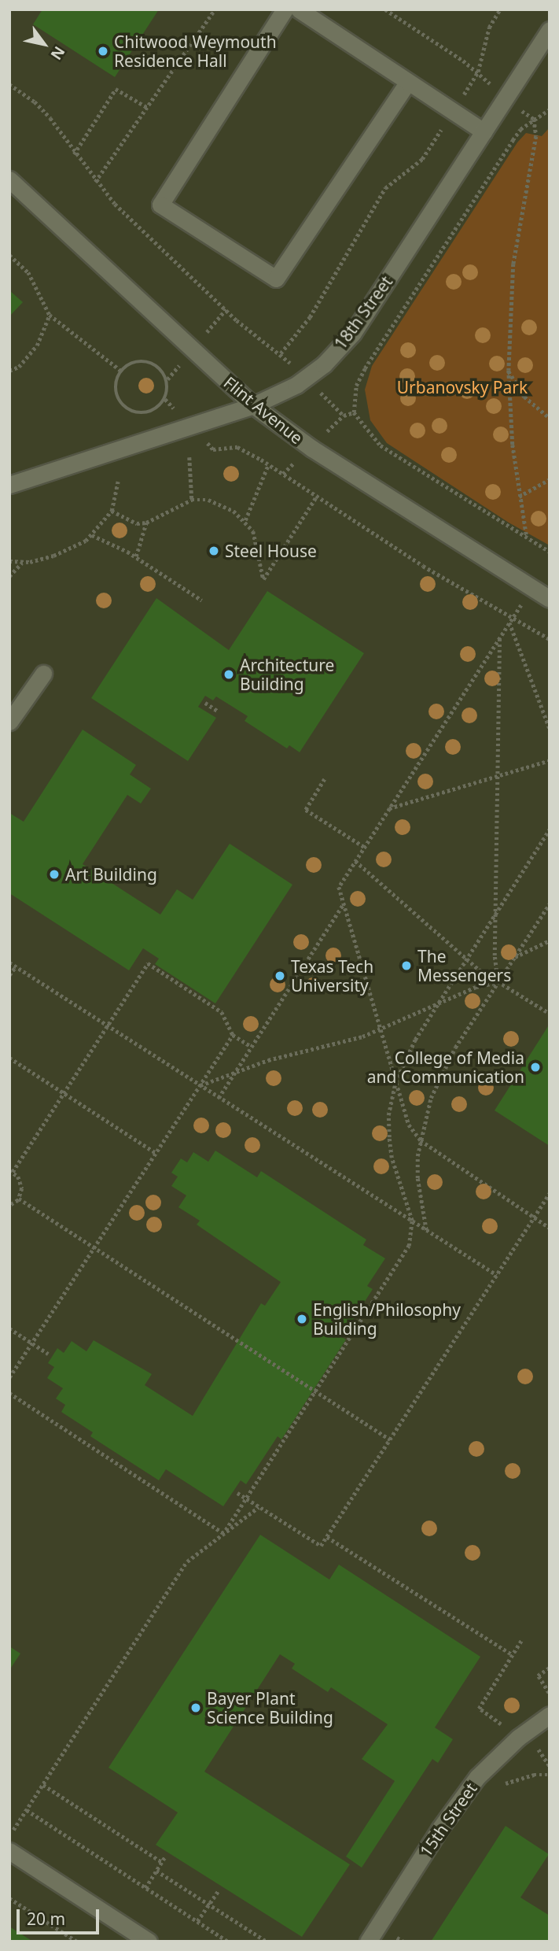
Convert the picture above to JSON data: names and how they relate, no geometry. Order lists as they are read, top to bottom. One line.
{"streets":{"street":["18th Street","Flint Avenue","15th Street"]},"crossings":[["18th Street","Flint Avenue"]],"parks":["Urbanovsky Park"],"places":["Chitwood Weymouth Residence Hall","Steel House","Architecture Building","Art Building","The Messengers","Texas Tech University","College of Media and Communication","English/Philosophy Building","Bayer Plant Science Building"],"scale_bar":"20 m","north":"bottom right"}
